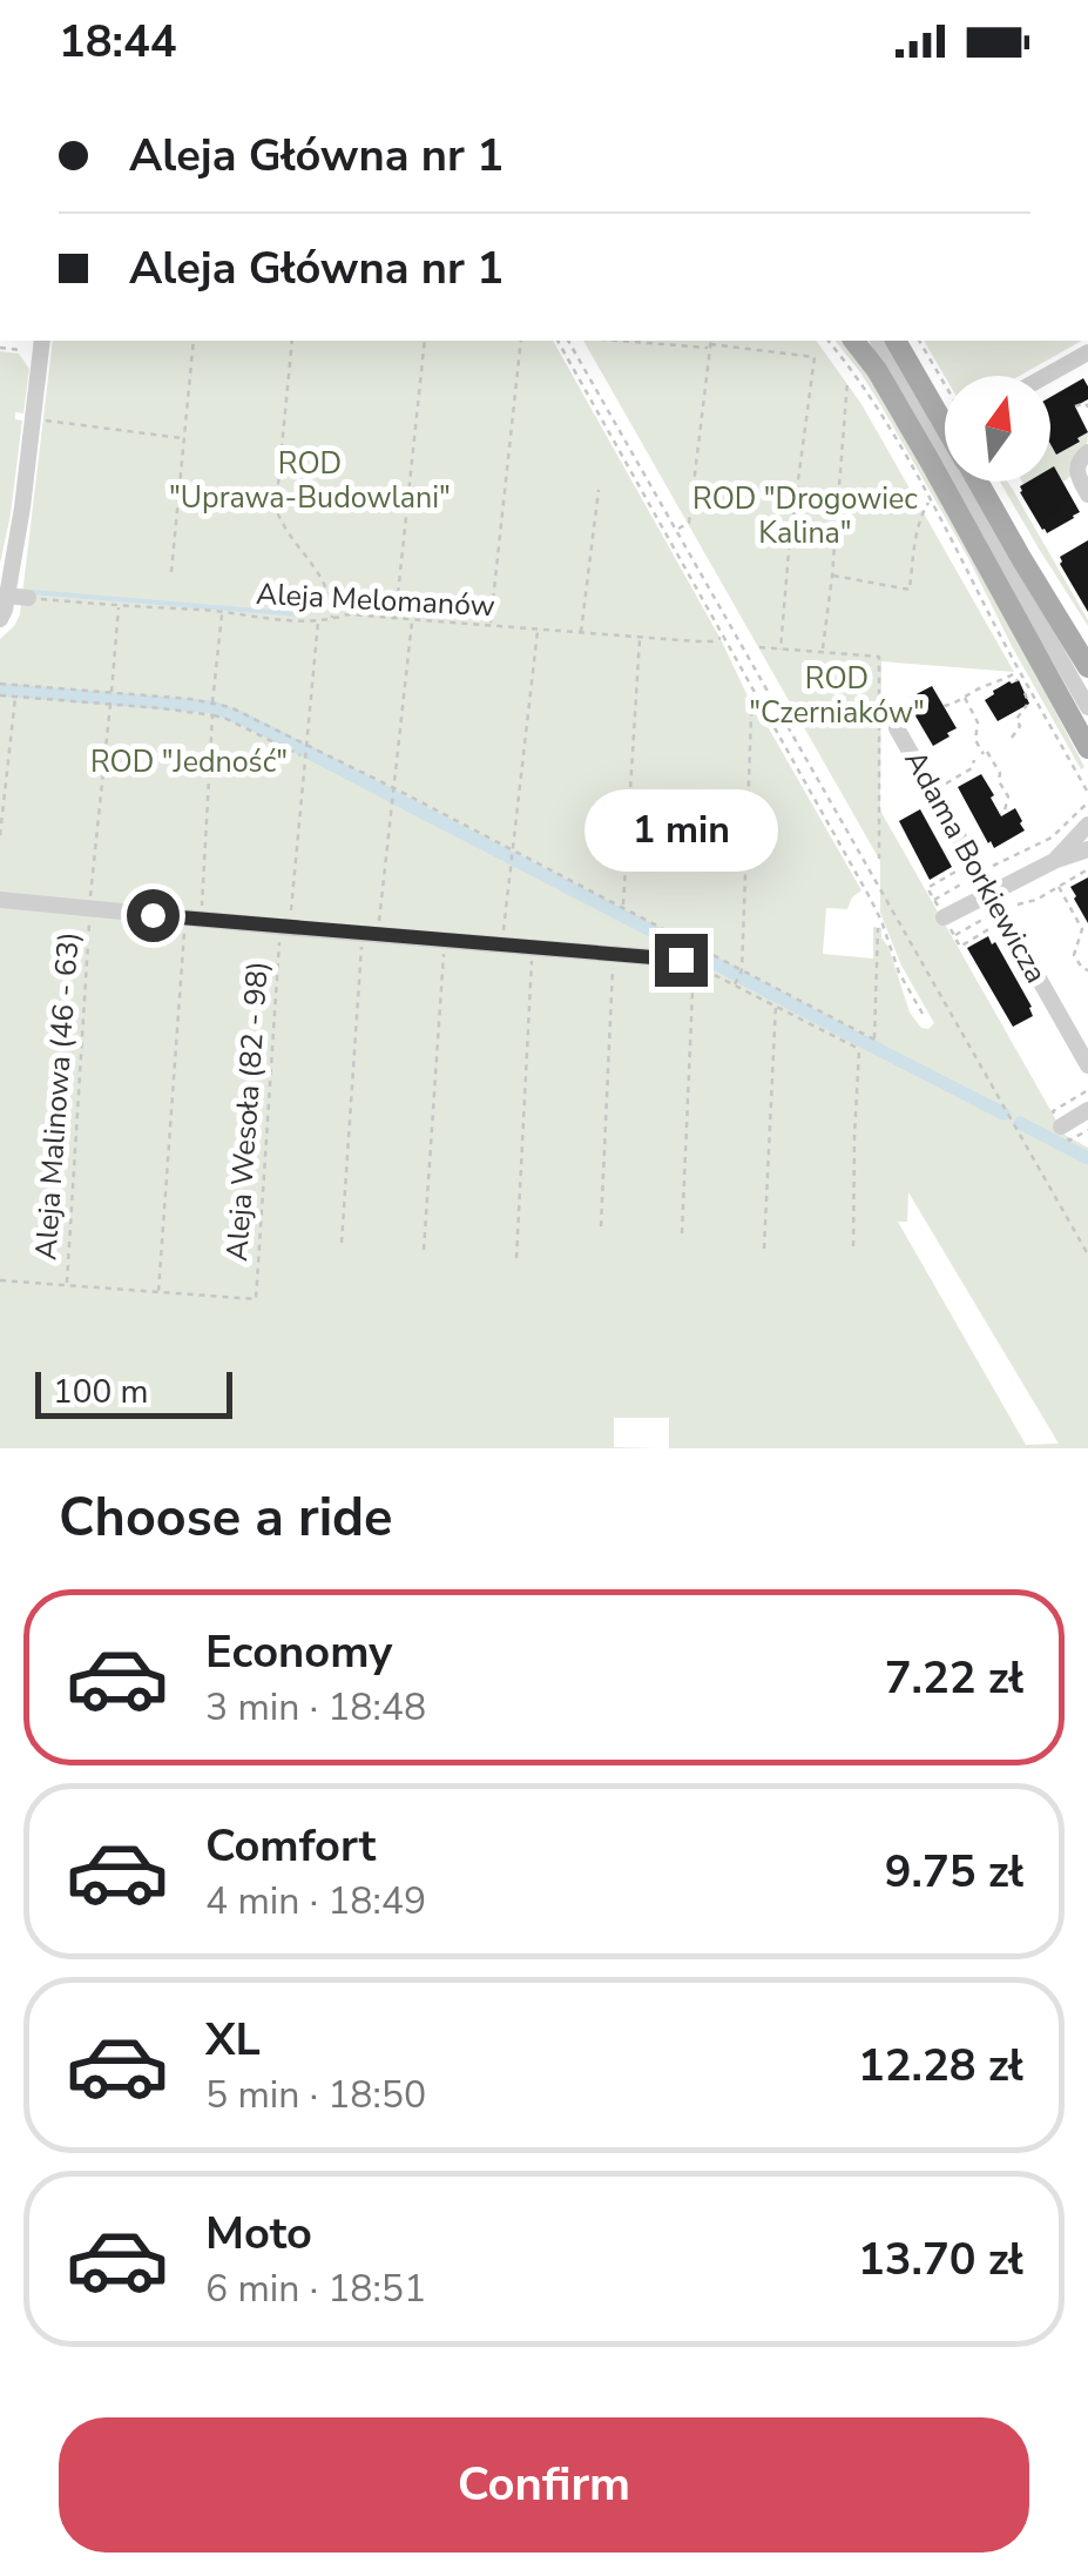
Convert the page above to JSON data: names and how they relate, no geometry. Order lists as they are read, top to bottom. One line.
{"streets":{"street":["Adama Borkiewicza"],"path":["Aleja Melomanów","Aleja Malinowa (46 - 63)","Aleja Wesoła (82 - 98)"]},"crossings":[["Aleja Melomanów","Aleja Wesoła (82 - 98)"]],"parks":["ROD \"Uprawa-Budowlani\"","ROD \"Drogowiec Kalina\"","ROD \"Czerniaków\"","ROD \"Jedność\""],"scale_bar":"100 m","north":"top","page":{"status":"18:44","banner":["Aleja Główna nr 1","Aleja Główna nr 1"],"bubble":"1 min","scale":"100 m","heading":"Choose a ride","list":[{"name":"Economy","note":"3 min · 18:48","value":"7.22 zł"},{"name":"Comfort","note":"4 min · 18:49","value":"9.75 zł"},{"name":"XL","note":"5 min · 18:50","value":"12.28 zł"},{"name":"Moto","note":"6 min · 18:51","value":"13.70 zł"}],"buttons":"Confirm"}}
